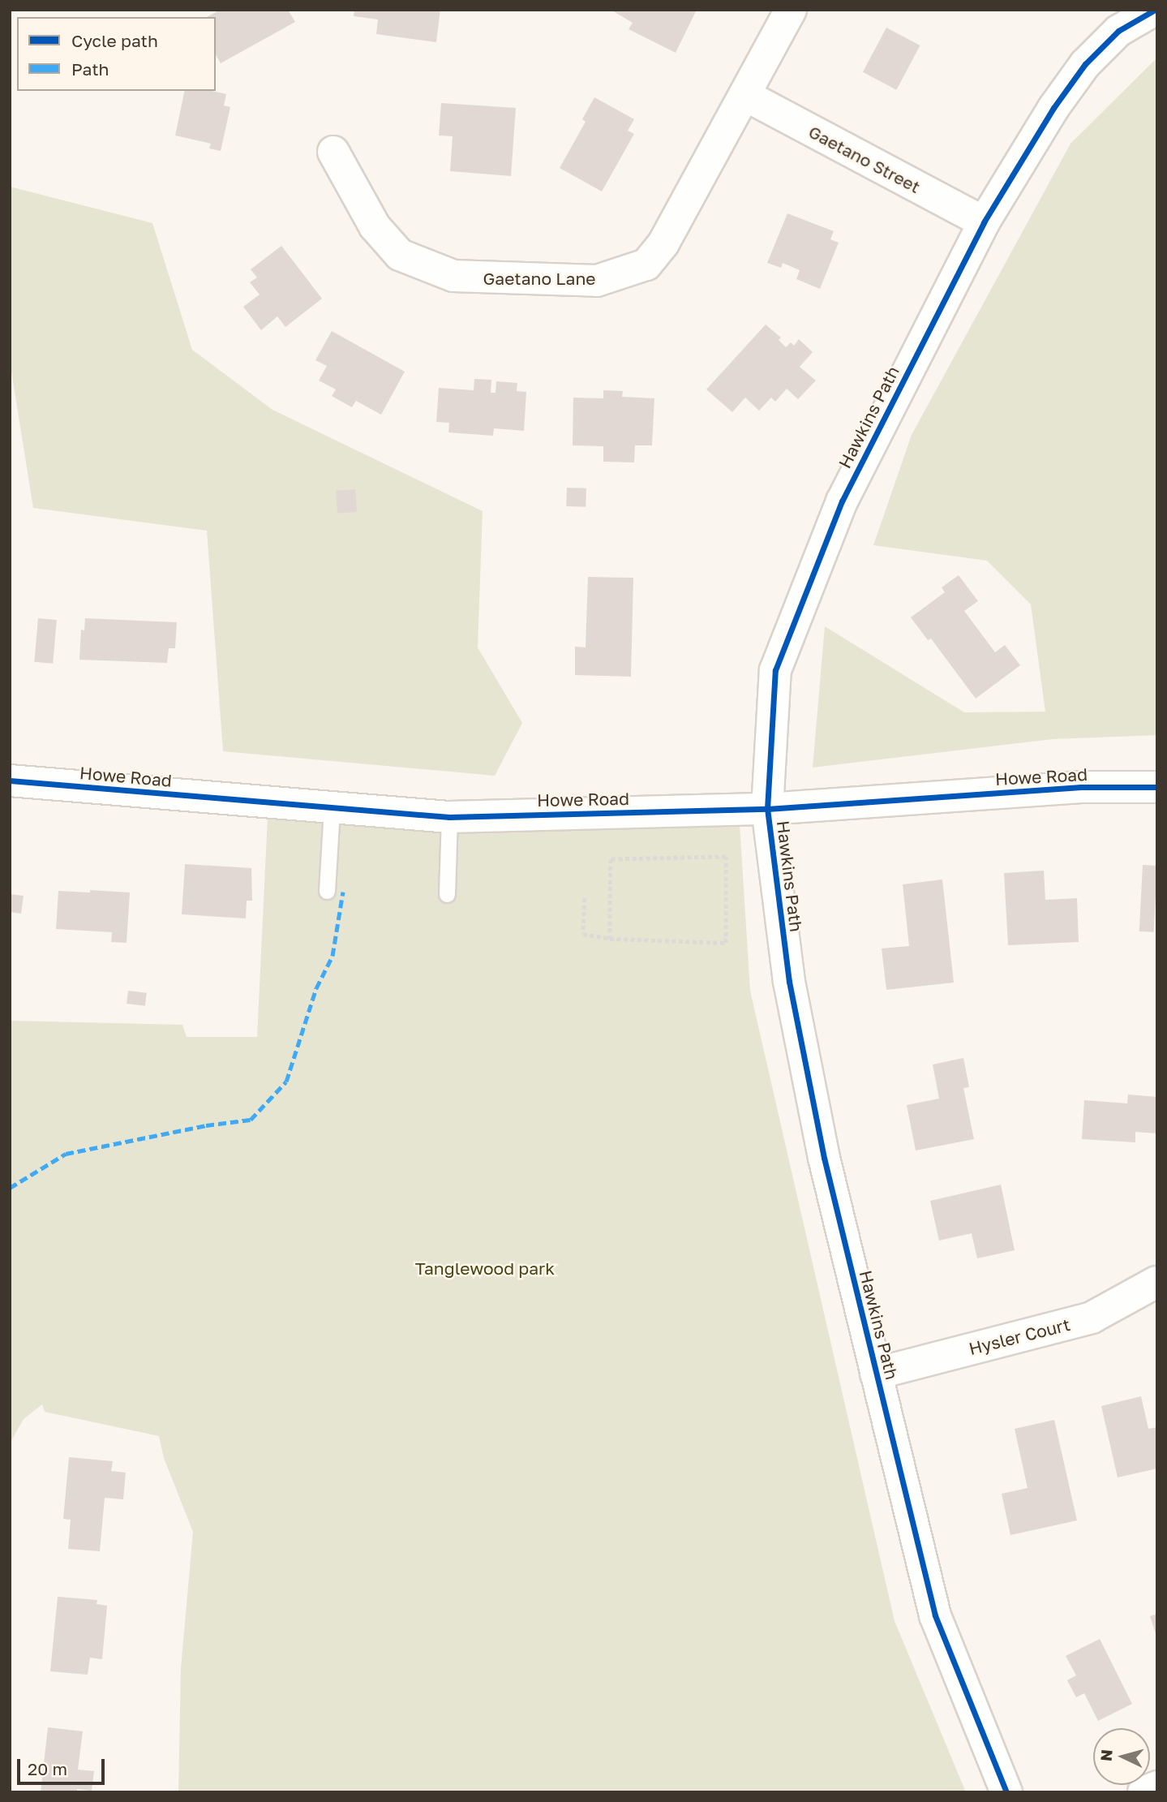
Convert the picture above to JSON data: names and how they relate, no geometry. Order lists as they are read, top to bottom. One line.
{"streets":{"street":["Gaetano Street","Gaetano Lane","Hawkins Path","Howe Road","Hysler Court"]},"crossings":[["Gaetano Street","Gaetano Lane"],["Gaetano Street","Hawkins Path"],["Hawkins Path","Howe Road"],["Hawkins Path","Hysler Court"]],"parks":["Tanglewood park"],"legend":["Cycle path","Path"],"scale_bar":"20 m","north":"left"}
